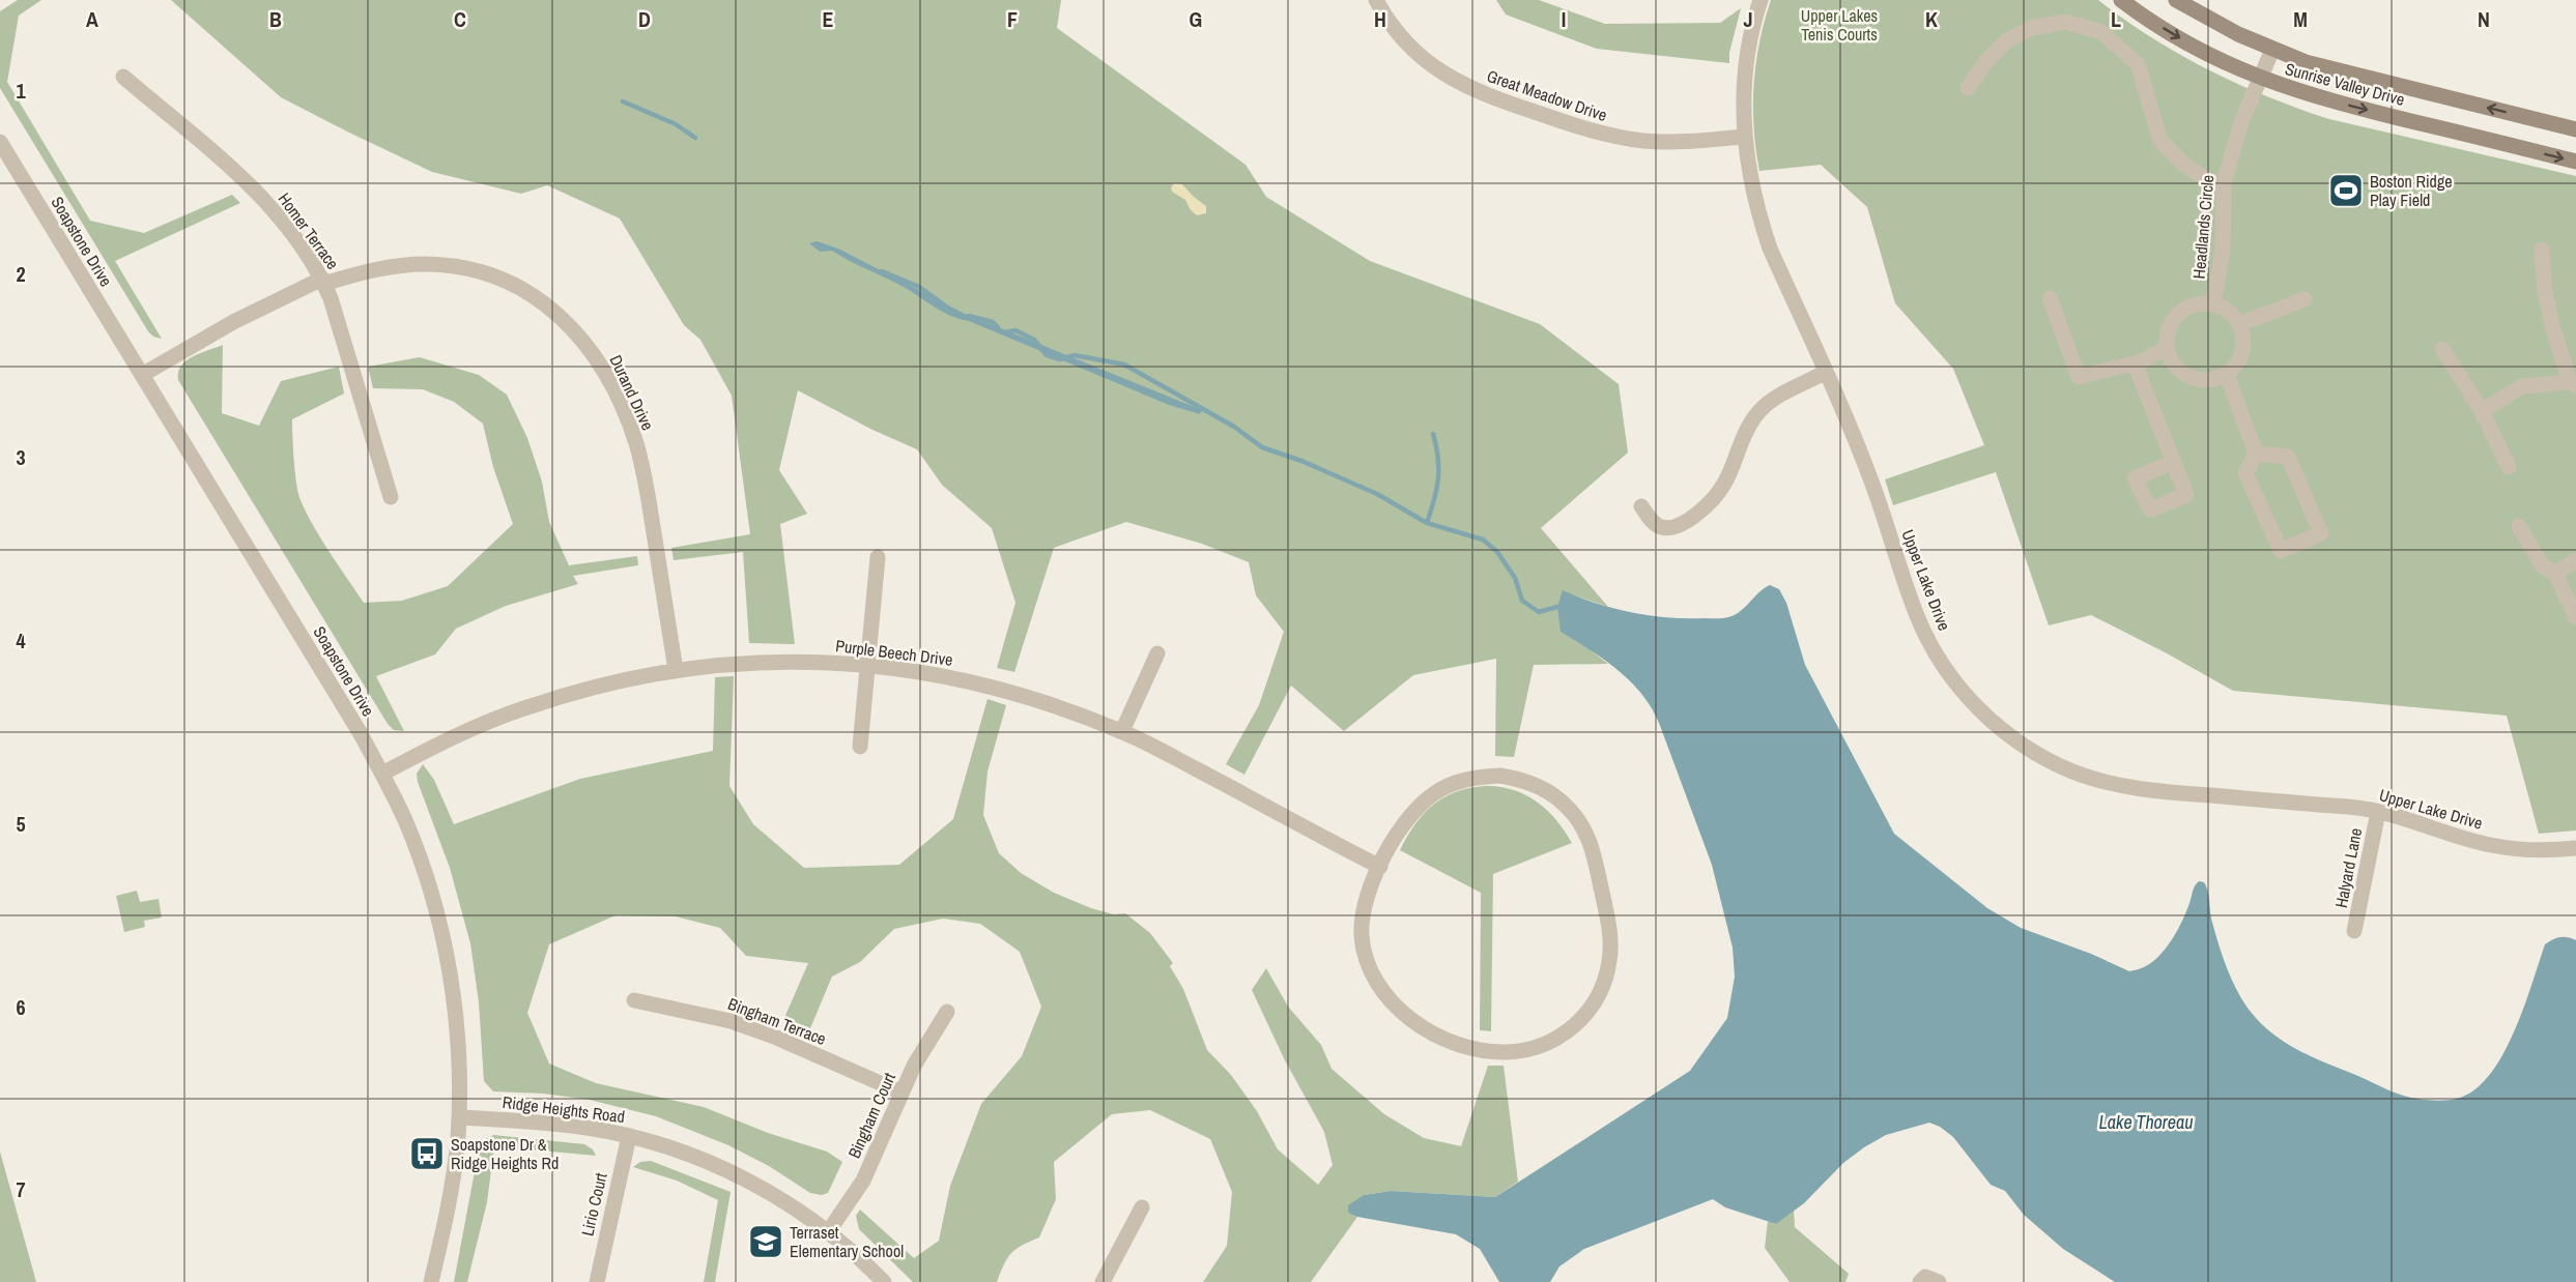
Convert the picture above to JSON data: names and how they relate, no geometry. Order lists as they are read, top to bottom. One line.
{"streets":{"main road":["Sunrise Valley Drive"],"street":["Great Meadow Drive","Headlands Circle","Homer Terrace","Soapstone Drive","Durand Drive","Upper Lake Drive","Purple Beech Drive","Halyard Lane","Bingham Terrace","Ridge Heights Road","Bingham Court","Lirio Court"]},"crossings":[["Sunrise Valley Drive","Headlands Circle"],["Great Meadow Drive","Upper Lake Drive"],["Homer Terrace","Durand Drive"],["Soapstone Drive","Durand Drive"],["Soapstone Drive","Purple Beech Drive"],["Soapstone Drive","Ridge Heights Road"],["Durand Drive","Purple Beech Drive"],["Upper Lake Drive","Halyard Lane"],["Bingham Terrace","Bingham Court"],["Ridge Heights Road","Bingham Court"],["Ridge Heights Road","Lirio Court"]],"water":["Lake Thoreau"],"parks":["Upper Lakes Tenis Courts"],"places":{"sports":["Boston Ridge Play Field"],"bus stop":["Soapstone Dr & Ridge Heights Rd"],"school or university":["Terraset Elementary School"]},"grid":{"columns":["A","B","C","D","E","F","G","H","I","J","K","L","M","N"],"rows":["1","2","3","4","5","6","7"]}}
